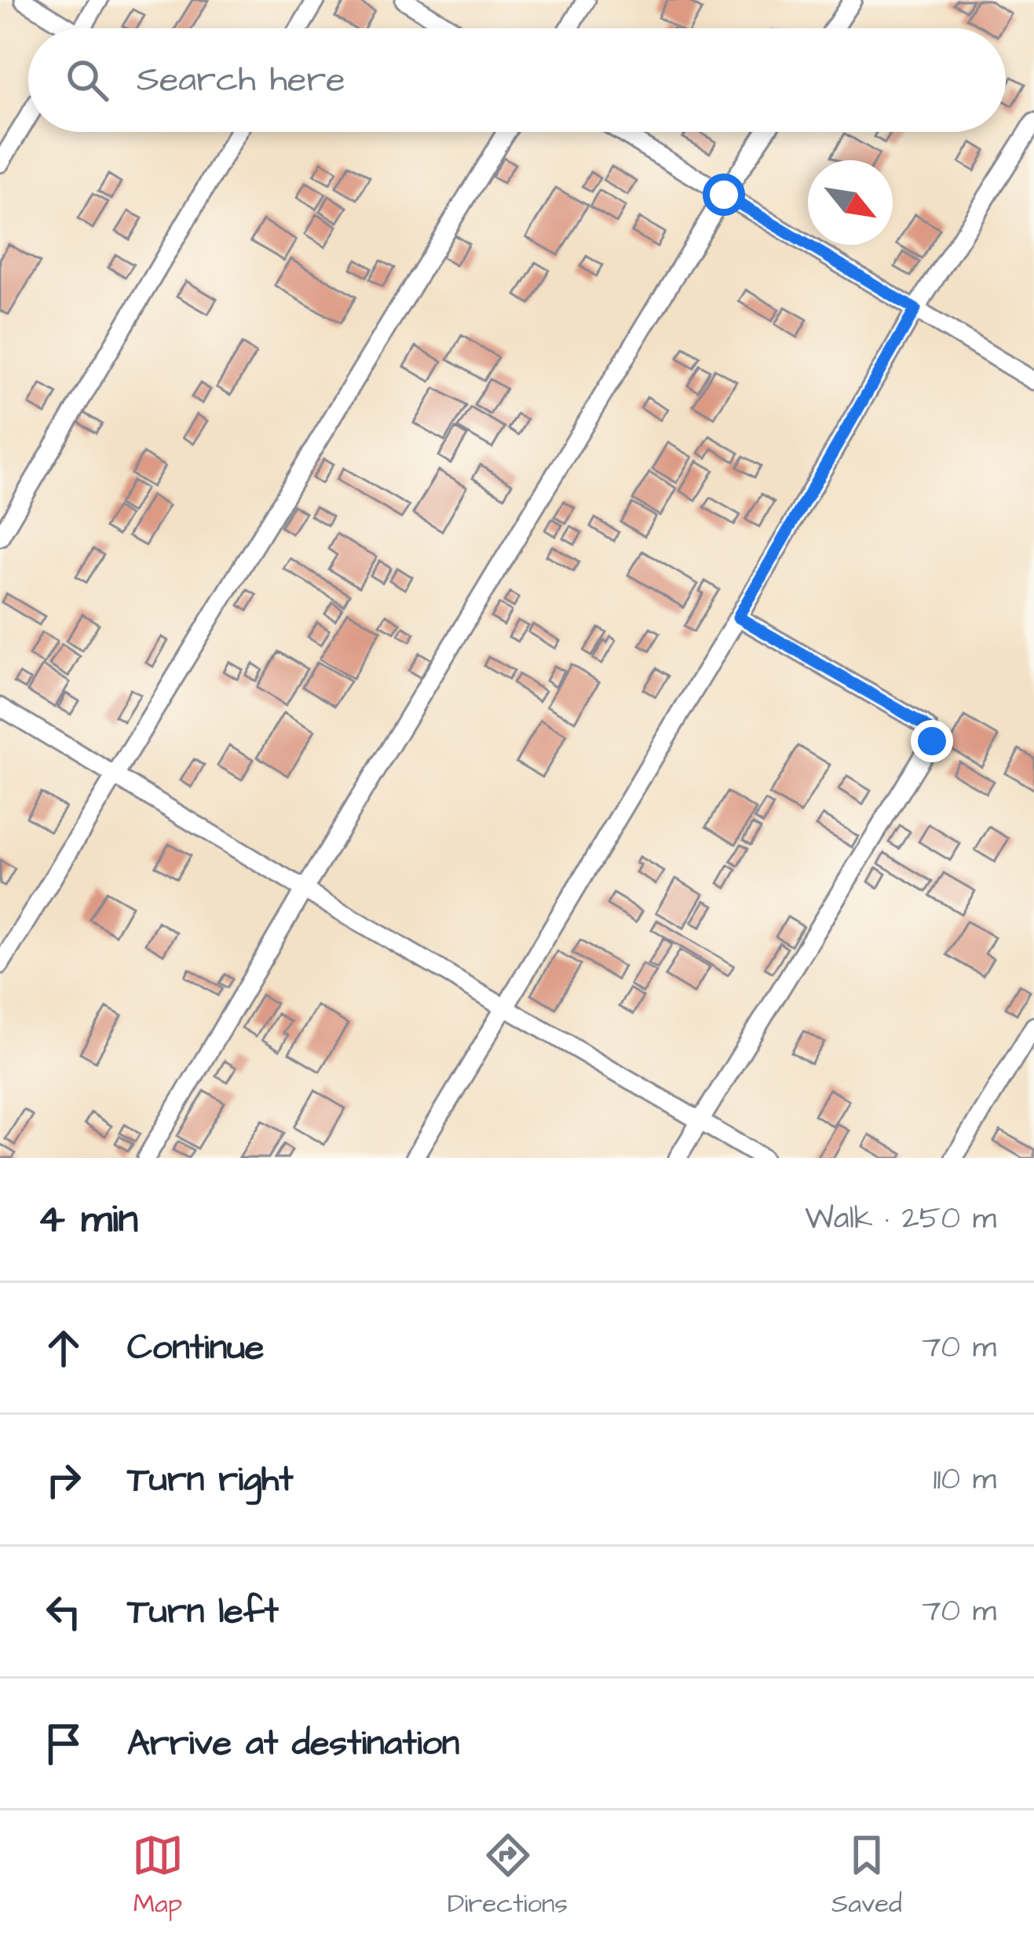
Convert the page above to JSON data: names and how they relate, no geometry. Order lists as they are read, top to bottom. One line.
{"north":"bottom right","page":{"search":"Search here","heading":["4 min","Walk · 250 m"],"list":[["Continue","70 m"],["Turn right","110 m"],["Turn left","70 m"],"Arrive at destination"],"nav":["Map","Directions","Saved"]}}
